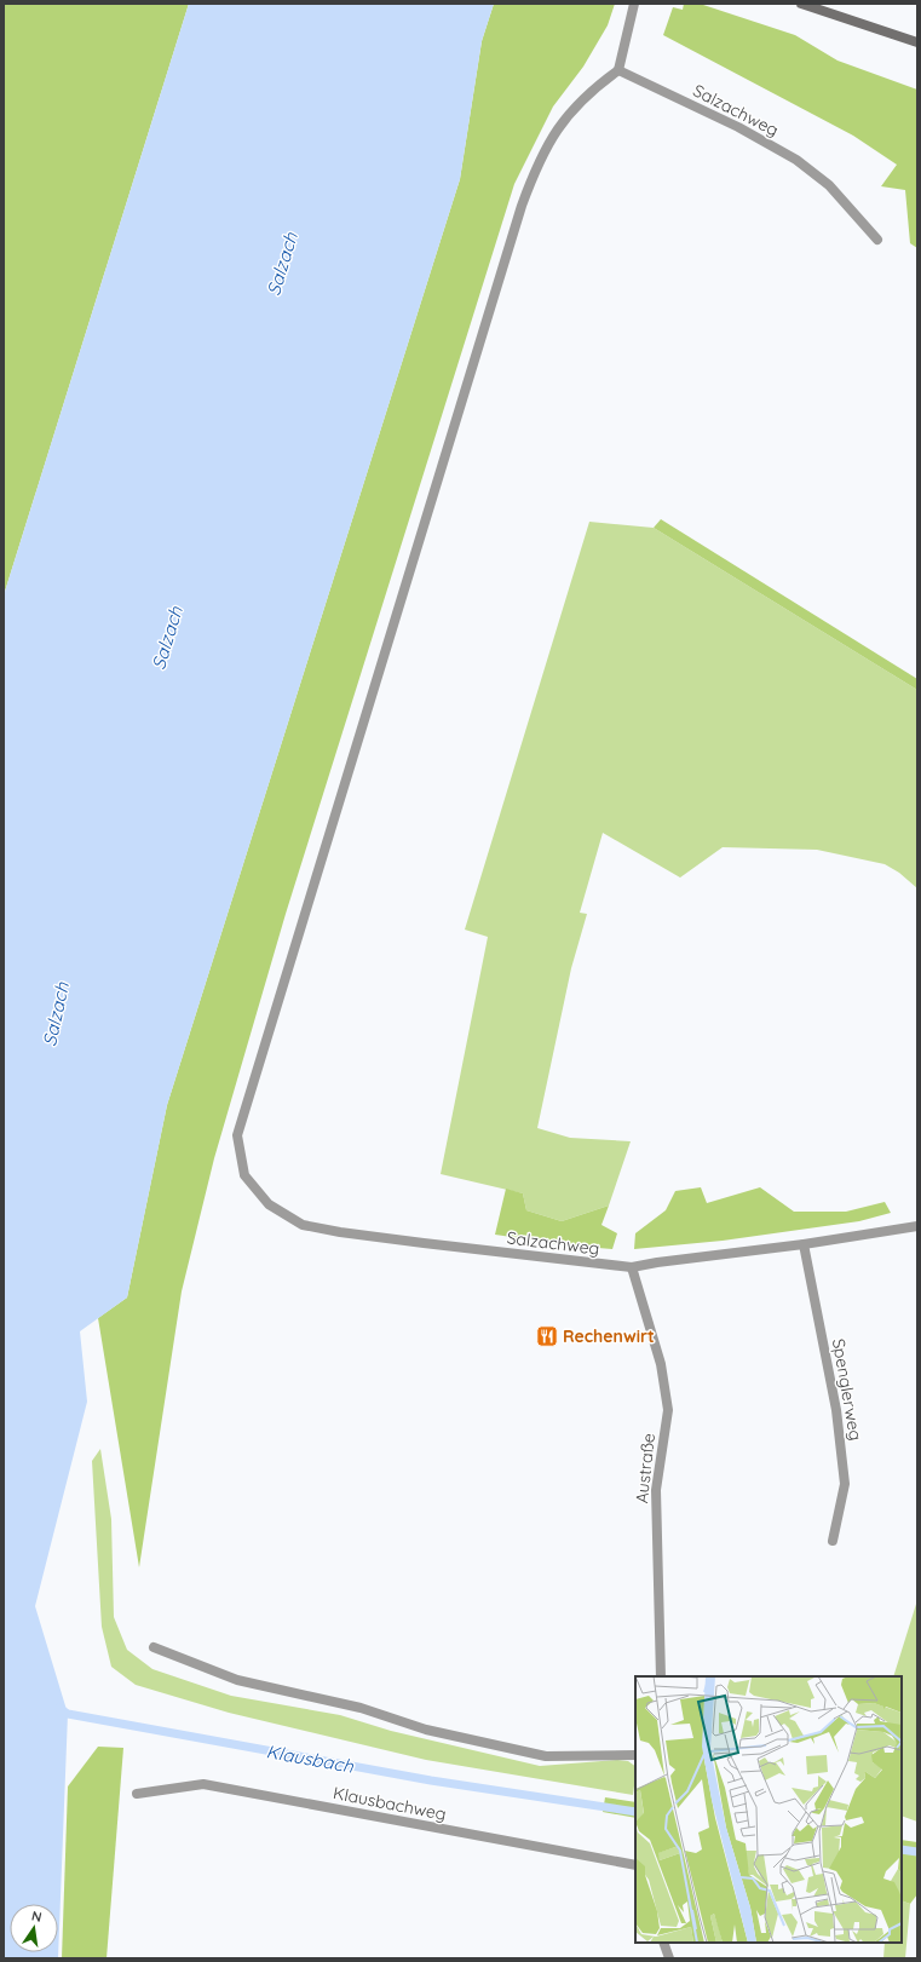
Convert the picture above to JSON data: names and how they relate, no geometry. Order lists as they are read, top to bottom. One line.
{"streets":{"street":["Salzachweg","Spenglerweg","Austraße","Klausbachweg"]},"crossings":[["Salzachweg","Spenglerweg"],["Salzachweg","Austraße"]],"water":["Salzach","Klausbach"],"places":{"restaurant":["Rechenwirt"]},"north":"top"}
